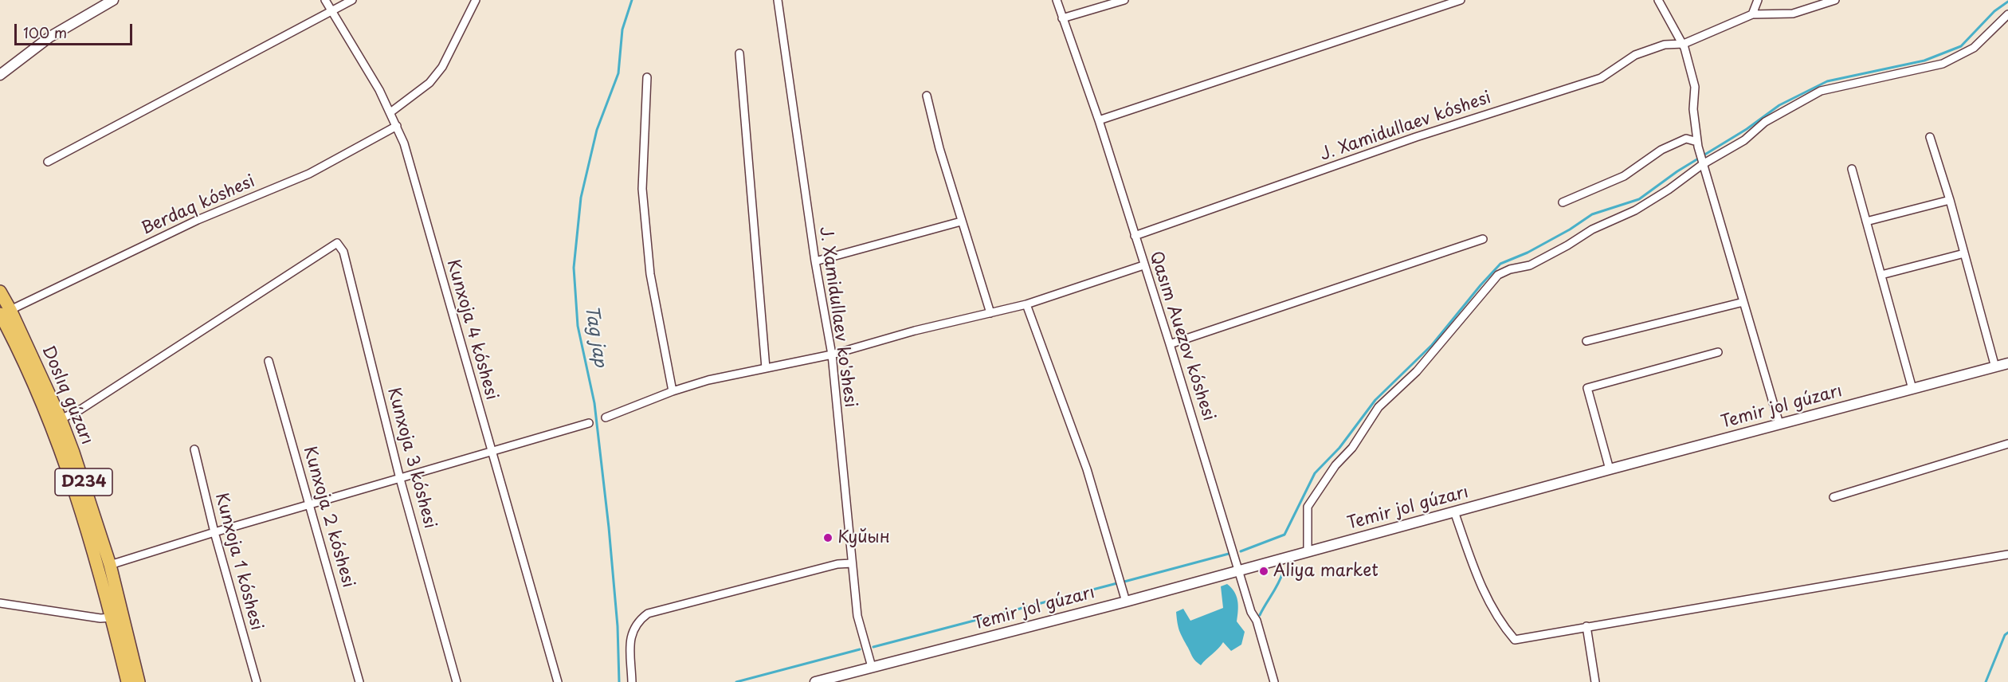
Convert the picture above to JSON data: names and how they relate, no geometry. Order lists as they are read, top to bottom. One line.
{"streets":{"main road":["Doslıq gúzarı","D234"],"street":["J. Xamidullaev kóshesi","Berdaq kóshesi","J. Xamidullaev ko'shesi","Kunxoja 4 kóshesi","Qasım Auezov kóshesi","Temir jol gúzarı","Kunxoja 3 kóshesi","Kunxoja 2 kóshesi","Kunxoja 1 kóshesi"]},"crossings":[["J. Xamidullaev kóshesi","Qasım Auezov kóshesi"],["Berdaq kóshesi","Kunxoja 4 kóshesi"],["Berdaq kóshesi","Doslıq gúzarı"],["J. Xamidullaev ko'shesi","Temir jol gúzarı"],["Qasım Auezov kóshesi","Temir jol gúzarı"],["Doslıq gúzarı","Kunxoja 3 kóshesi"]],"water":["Tag jap"],"places":["Куйын","Aliya market"],"scale_bar":"100 m"}
